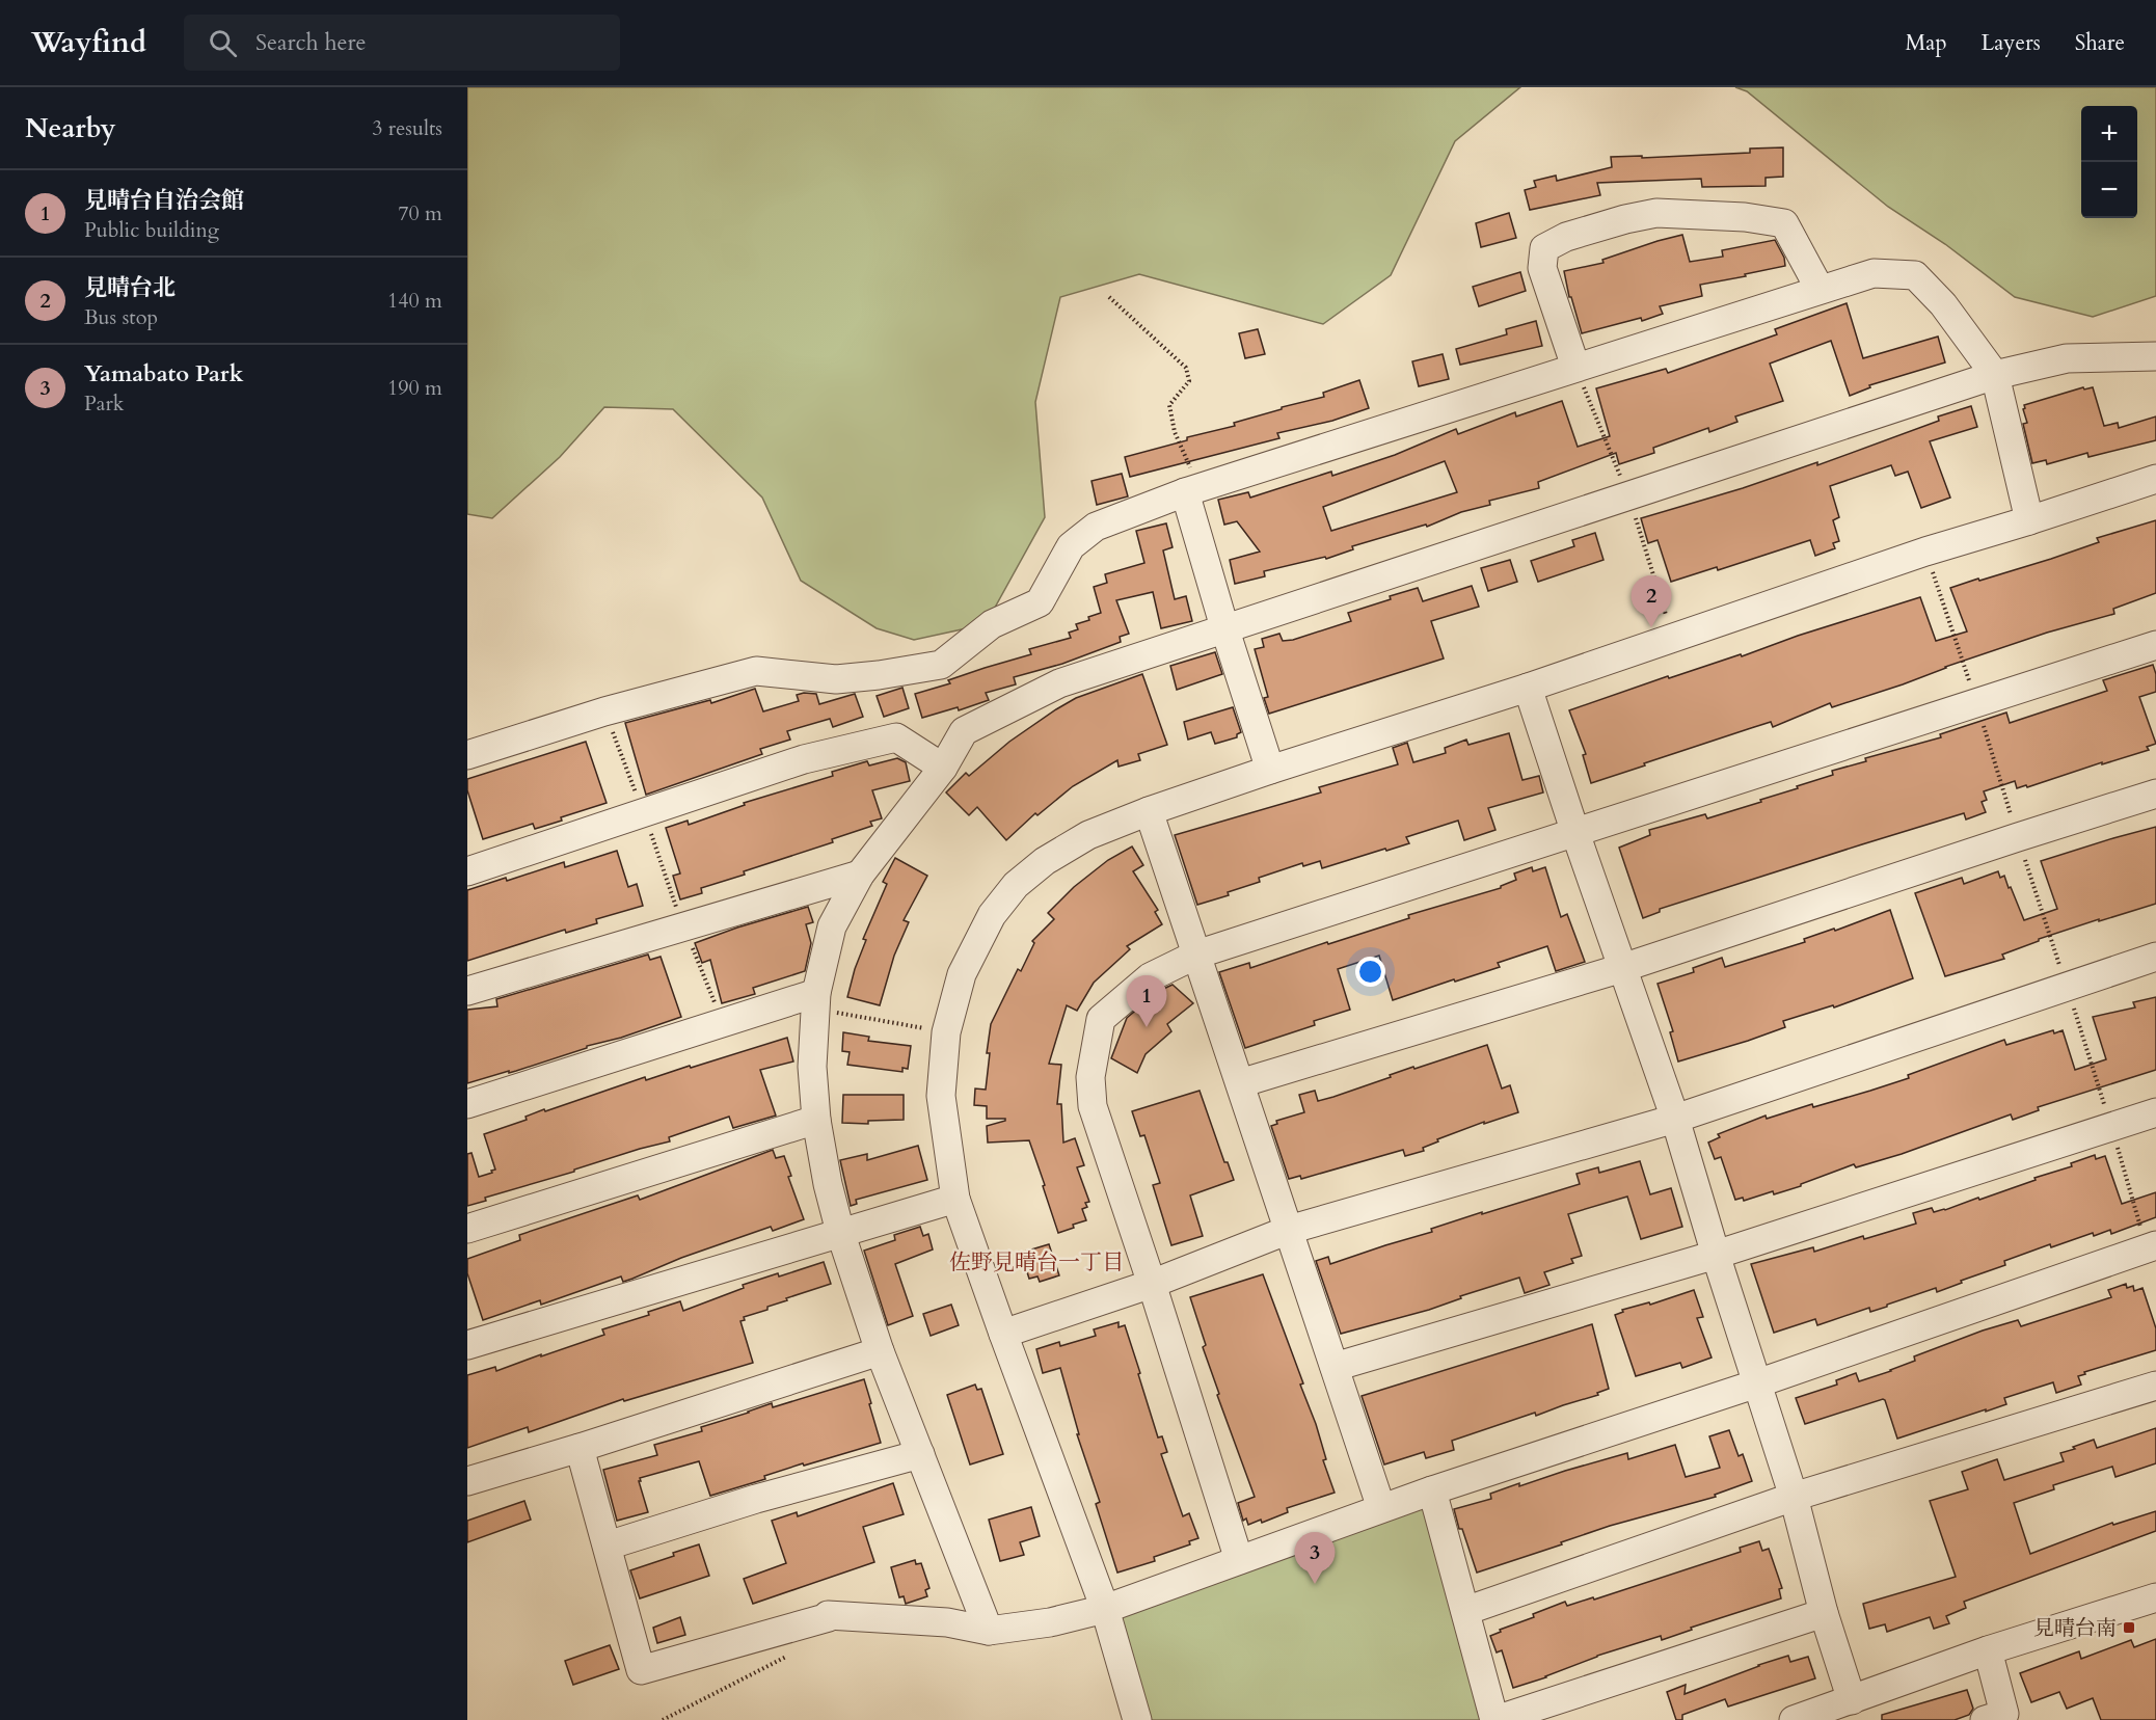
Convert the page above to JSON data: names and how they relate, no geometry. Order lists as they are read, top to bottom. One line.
{"districts":["佐野見晴台一丁目"],"places":{"transit":["見晴台南"]},"page":{"header":"Wayfind","search":"Search here","nav":["Map","Layers","Share"],"heading":["Nearby","3 results"],"map_buttons":["+","−"],"list":[{"mark":"1","name":"見晴台自治会館","note":"Public building","value":"70 m"},{"mark":"2","name":"見晴台北","note":"Bus stop","value":"140 m"},{"mark":"3","name":"Yamabato Park","note":"Park","value":"190 m"}],"pins":["2","1","3"]}}
